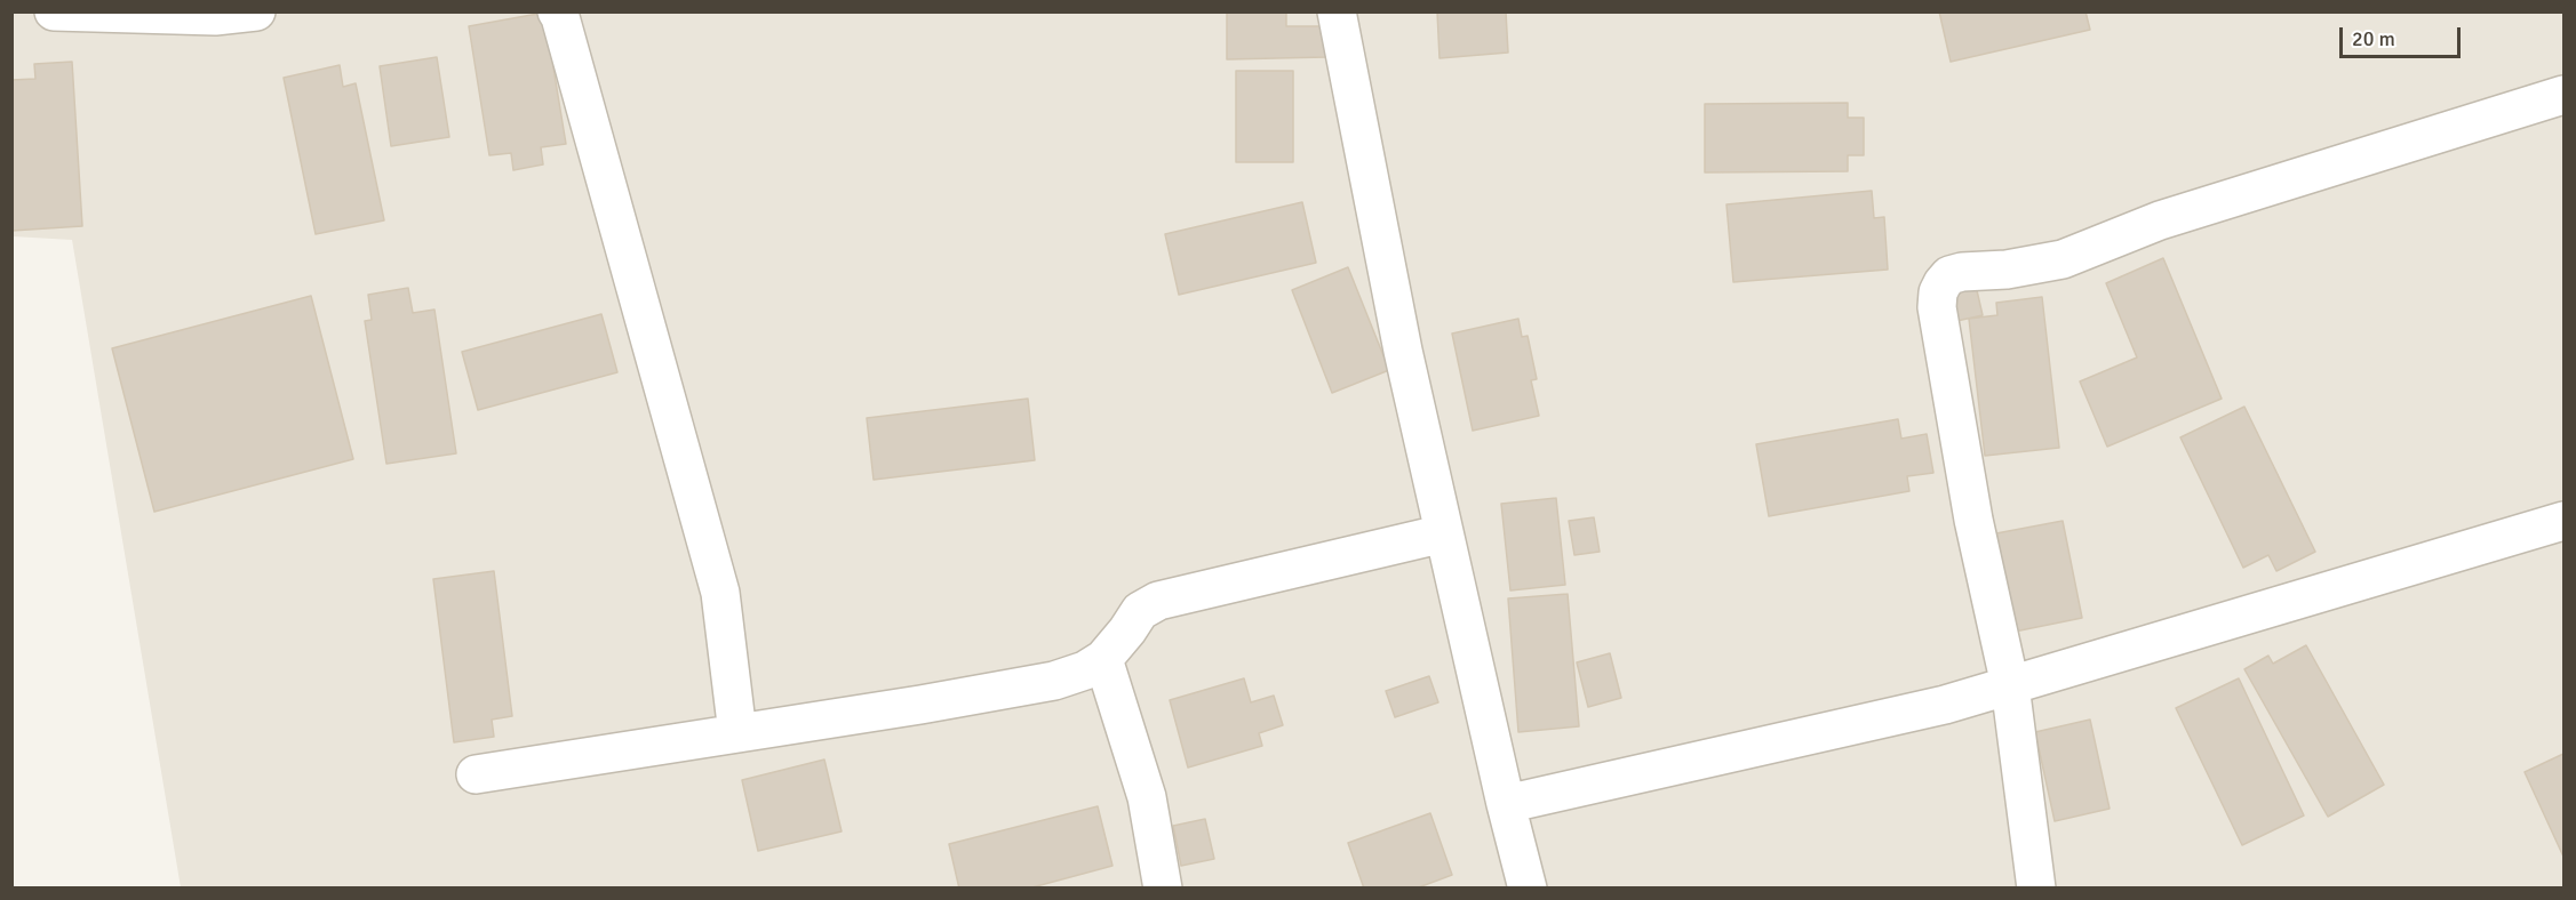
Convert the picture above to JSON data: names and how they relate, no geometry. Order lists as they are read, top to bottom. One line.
{"scale_bar":"20 m"}
